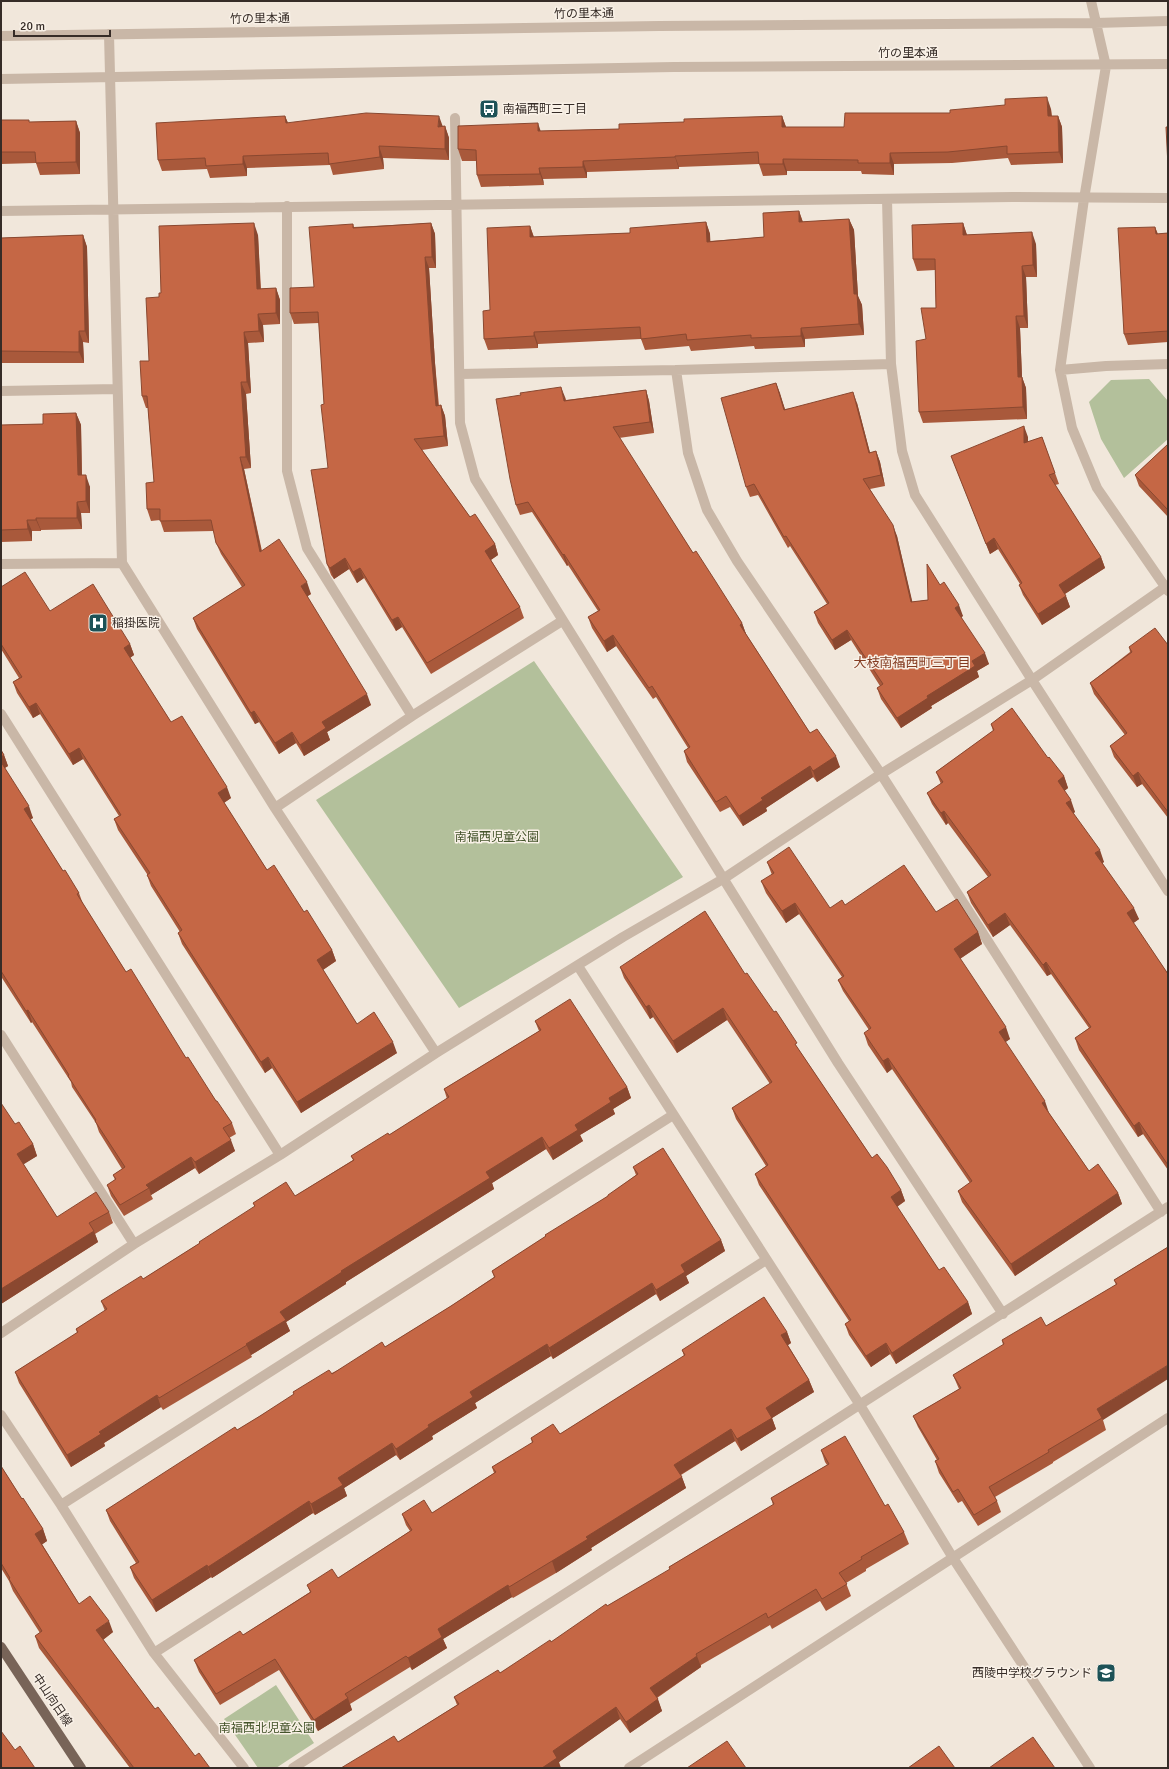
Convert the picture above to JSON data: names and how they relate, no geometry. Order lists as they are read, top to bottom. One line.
{"streets":{"main road":["中山向日線"],"street":["竹の里本通"]},"districts":["大枝南福西町三丁目"],"parks":["南福西児童公園","南福西北児童公園"],"places":{"bus stop":["南福西町三丁目"],"hospital":["稲掛医院"],"school or university":["西陵中学校グラウンド"]},"scale_bar":"20 m"}
